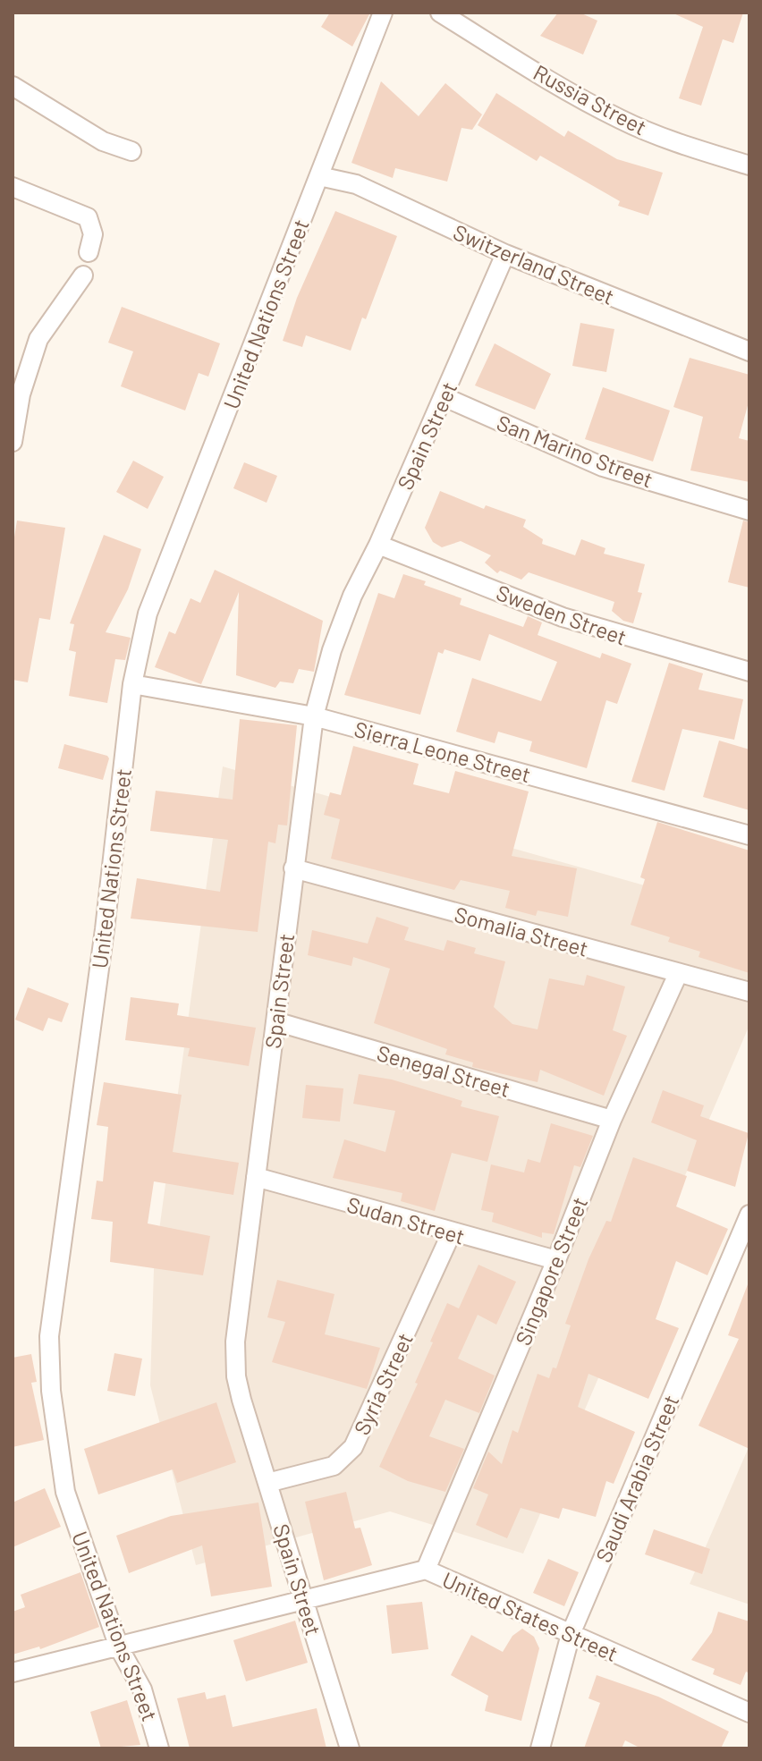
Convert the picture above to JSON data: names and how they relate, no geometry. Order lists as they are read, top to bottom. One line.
{"streets":{"street":["Russia Street","Switzerland Street","United Nations Street","Spain Street","San Marino Street","Sweden Street","Sierra Leone Street","Somalia Street","Senegal Street","Sudan Street","Singapore Street","Syria Street","Saudi Arabia Street","United States Street"]},"crossings":[["Switzerland Street","United Nations Street"],["Switzerland Street","Spain Street"],["United Nations Street","Sierra Leone Street"],["United Nations Street","United States Street"],["Spain Street","San Marino Street"],["Spain Street","Sweden Street"],["Spain Street","Sierra Leone Street"],["Spain Street","Somalia Street"],["Spain Street","Senegal Street"],["Spain Street","Sudan Street"],["Spain Street","Syria Street"],["Spain Street","United States Street"],["Somalia Street","Singapore Street"],["Senegal Street","Singapore Street"],["Sudan Street","Singapore Street"],["Sudan Street","Syria Street"],["Singapore Street","United States Street"],["Saudi Arabia Street","United States Street"]]}
